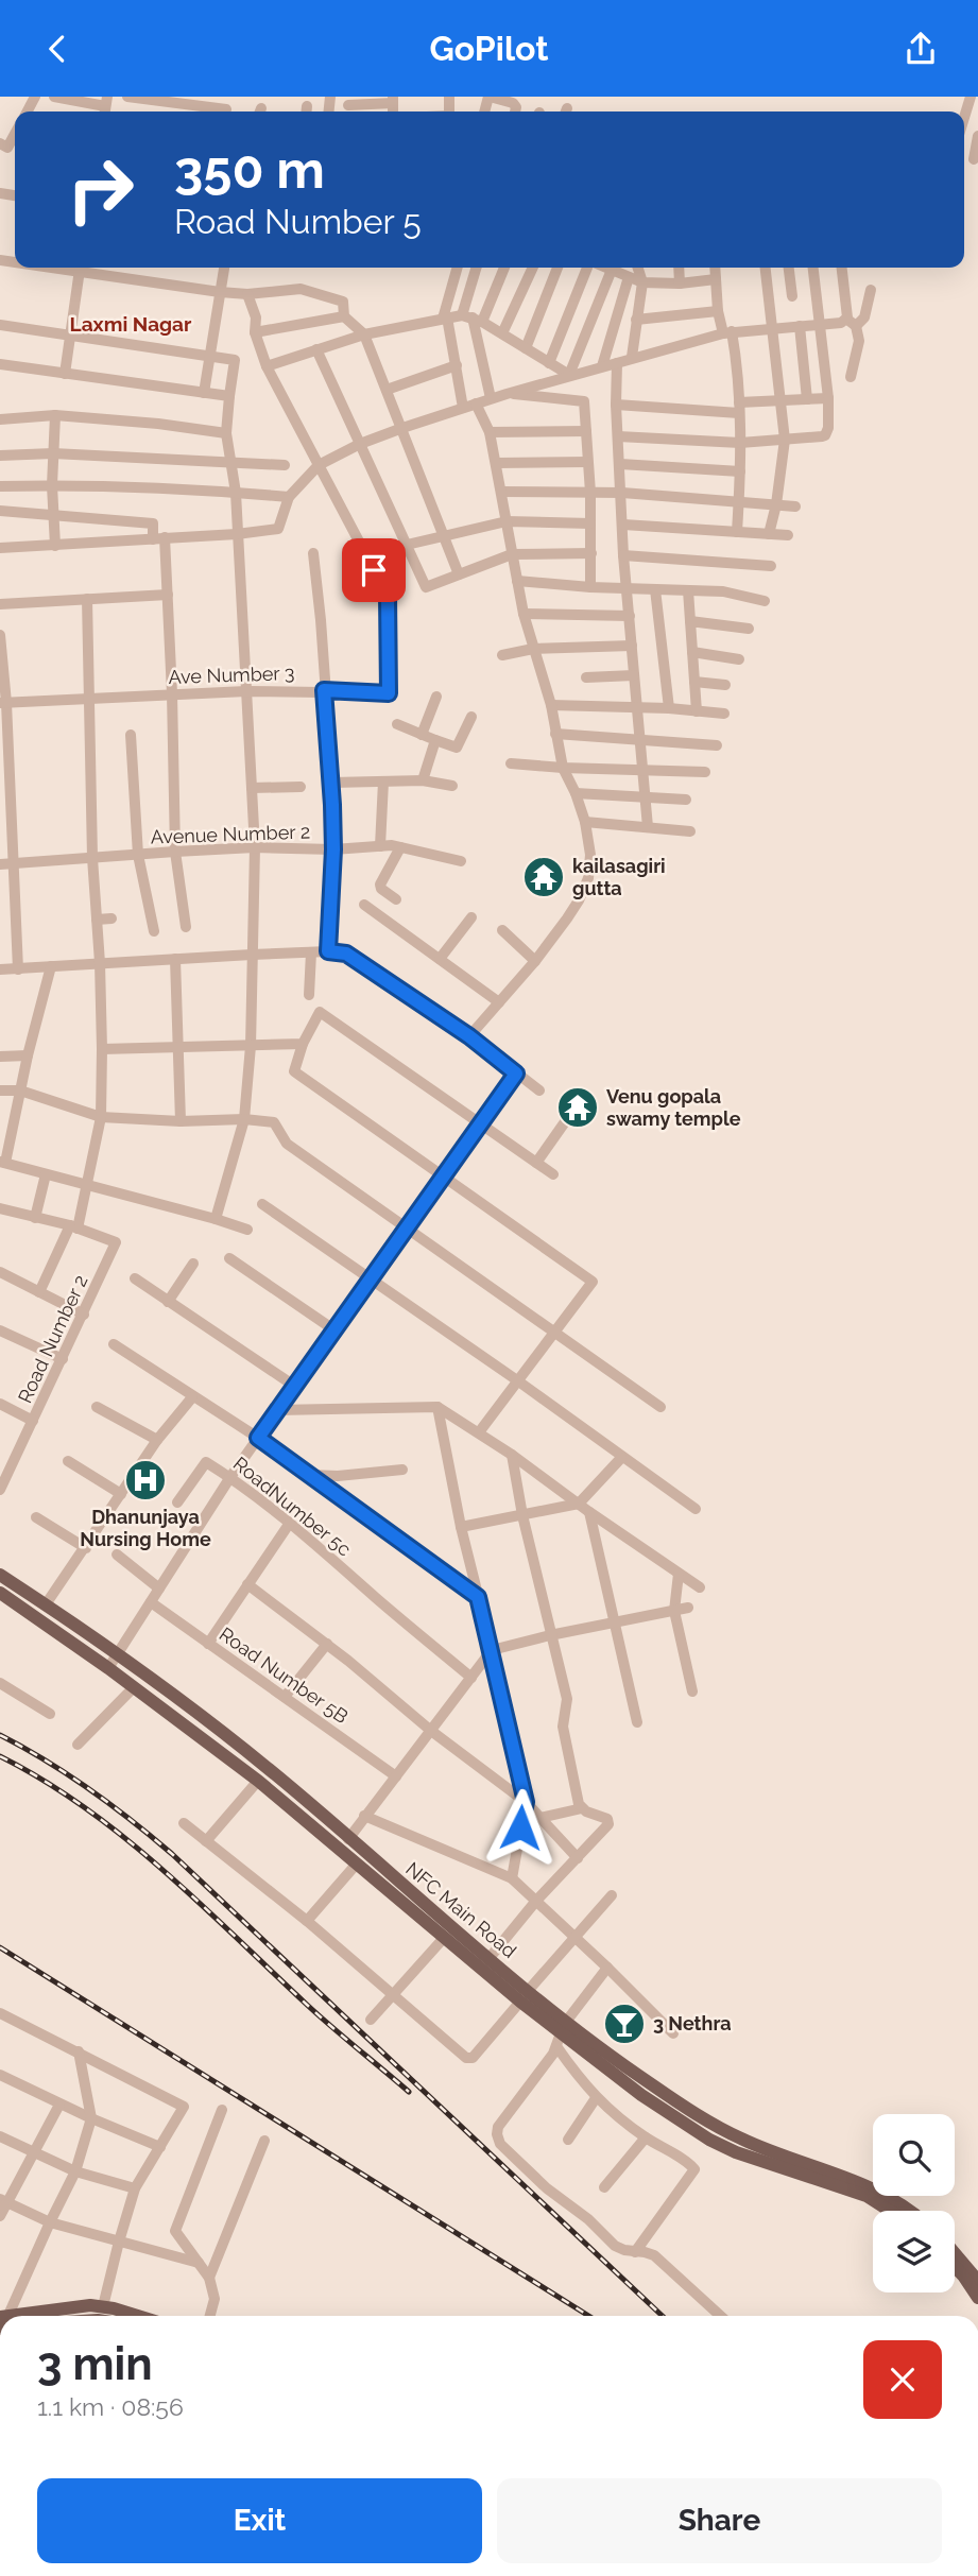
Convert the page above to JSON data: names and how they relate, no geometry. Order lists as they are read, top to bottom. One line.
{"streets":{"main road":["NFC Main Road"],"street":["Ave Number 3","Avenue Number 2","Road Number 2","RoadNumber 5c","Road Number 5B"]},"districts":["Laxmi Nagar"],"places":{"temple":["kailasagiri gutta","Venu gopala swamy temple"],"hospital":["Dhanunjaya Nursing Home"],"bar":["3 Nethra"]},"page":{"header":"GoPilot","turn":["350 m","Road Number 5"],"heading":["3 min","1.1 km · 08:56"],"buttons":["Exit","Share"]}}
